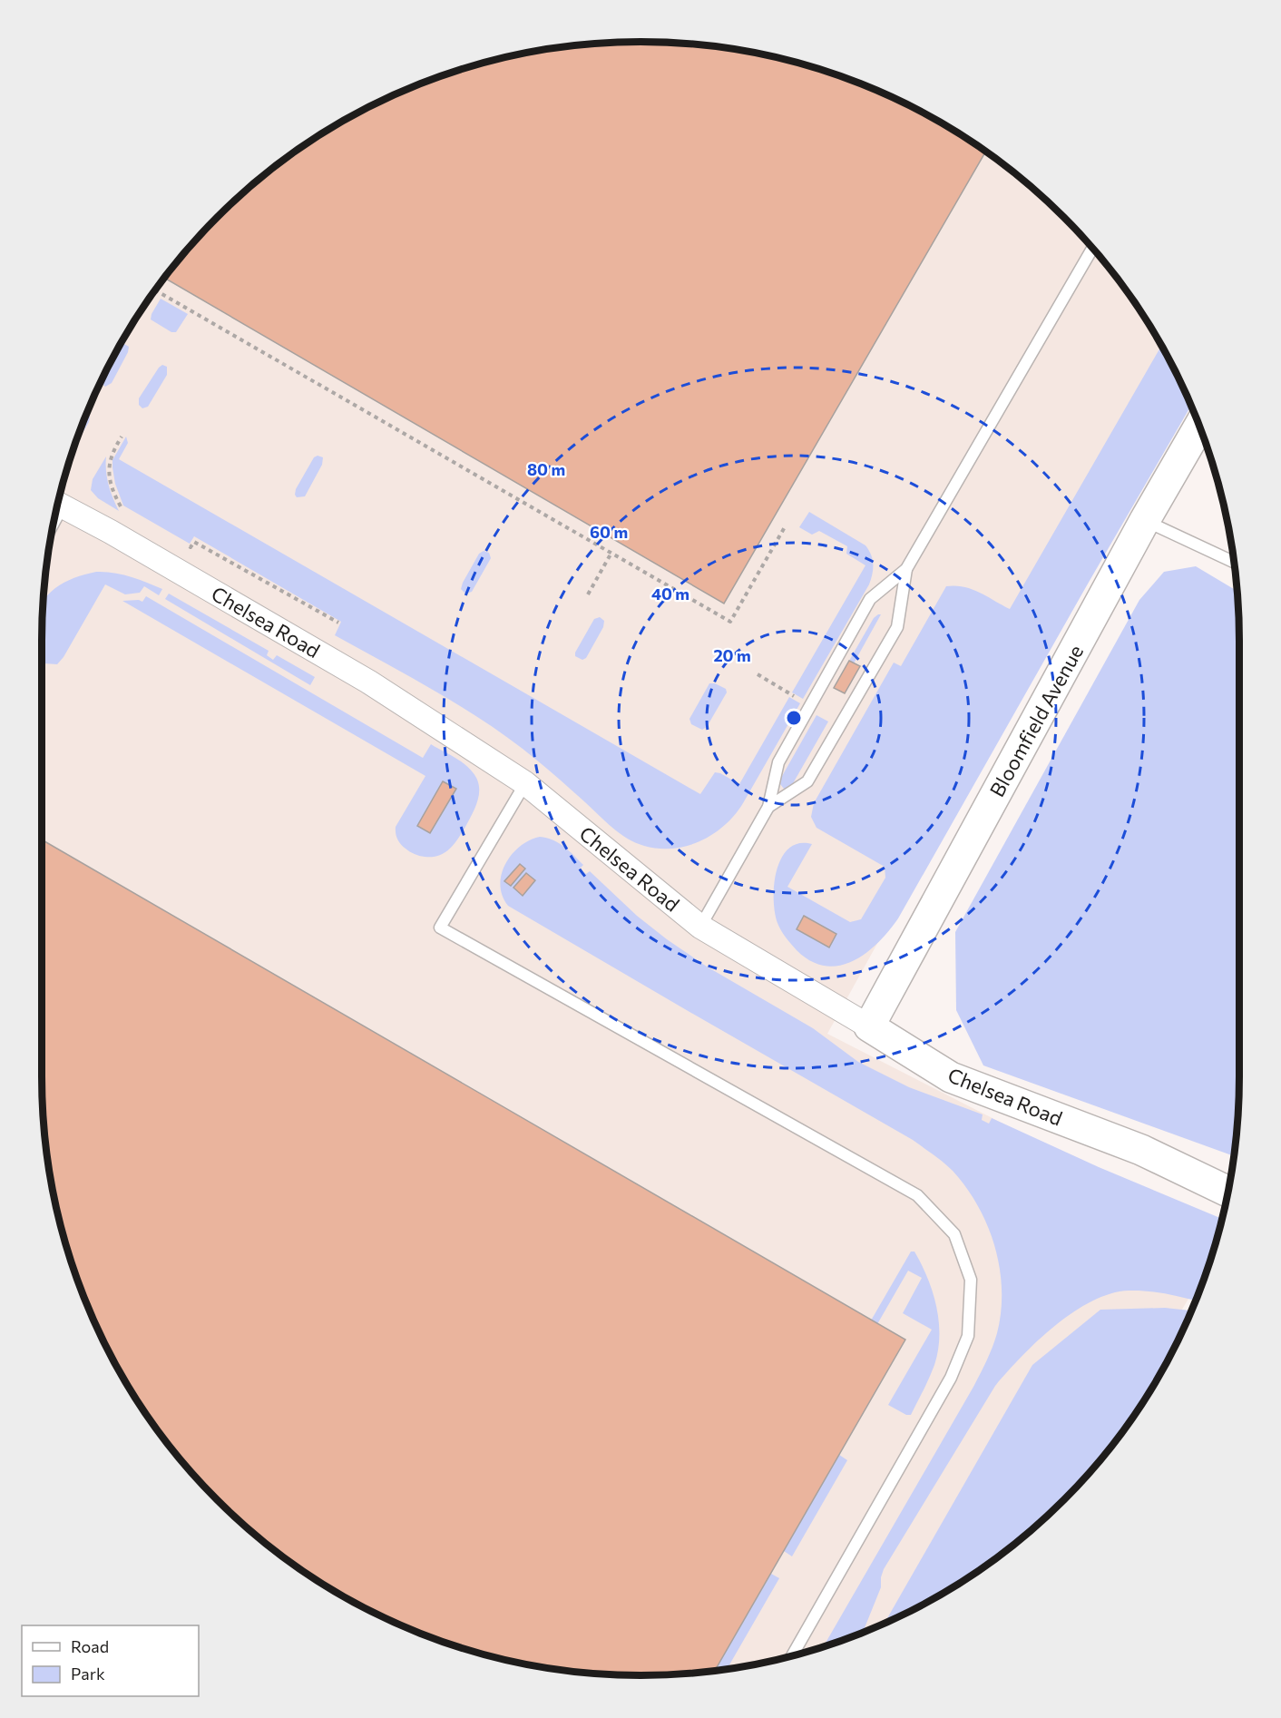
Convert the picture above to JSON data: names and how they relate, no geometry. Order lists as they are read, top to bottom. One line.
{"streets":{"street":["Chelsea Road","Bloomfield Avenue"]},"crossings":[["Chelsea Road","Bloomfield Avenue"]],"legend":["Road","Park"],"rings":["80 m","60 m","40 m","20 m"]}
